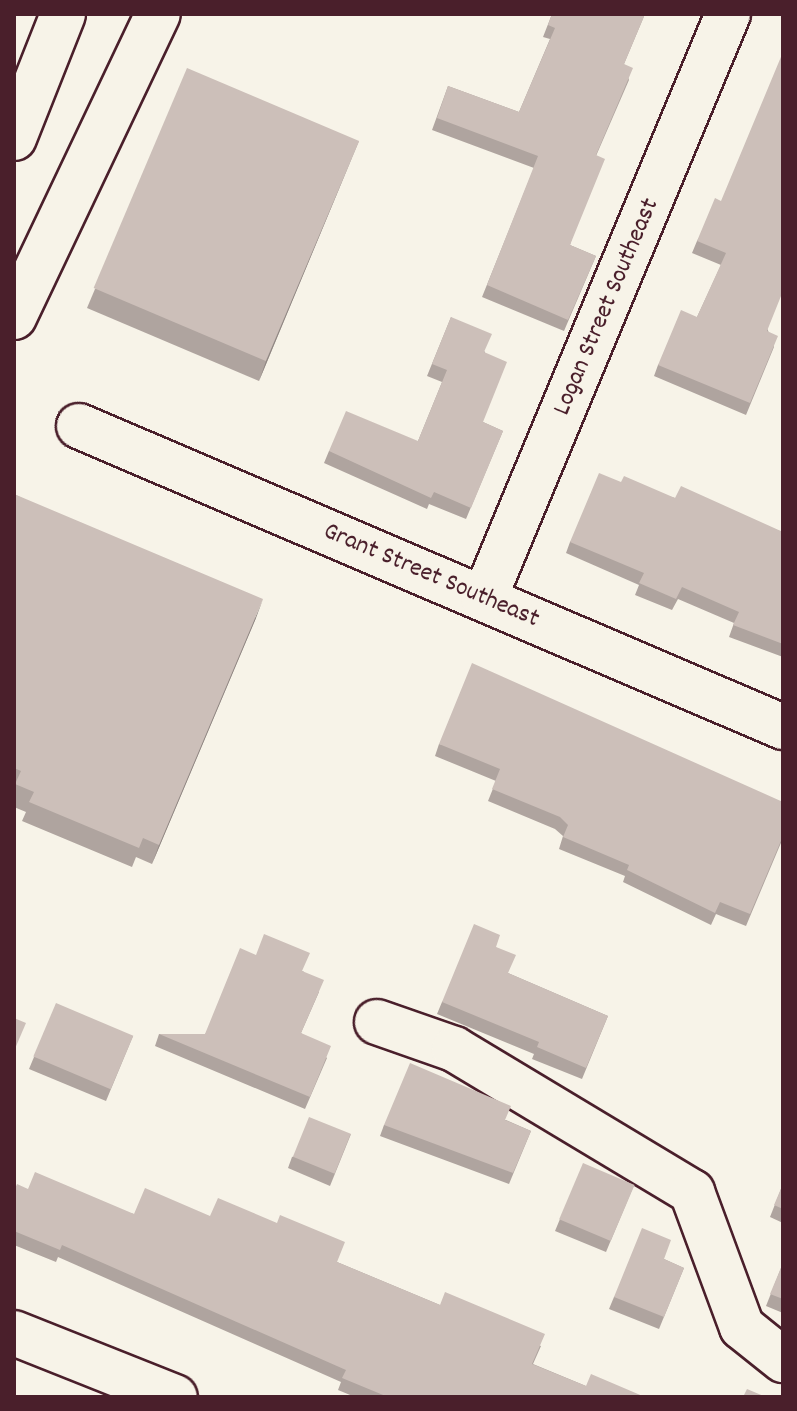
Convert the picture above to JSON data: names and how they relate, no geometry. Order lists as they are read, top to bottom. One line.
{"streets":{"main road":["Logan Street Southeast","Grant Street Southeast"]},"crossings":[["Logan Street Southeast","Grant Street Southeast"]]}
